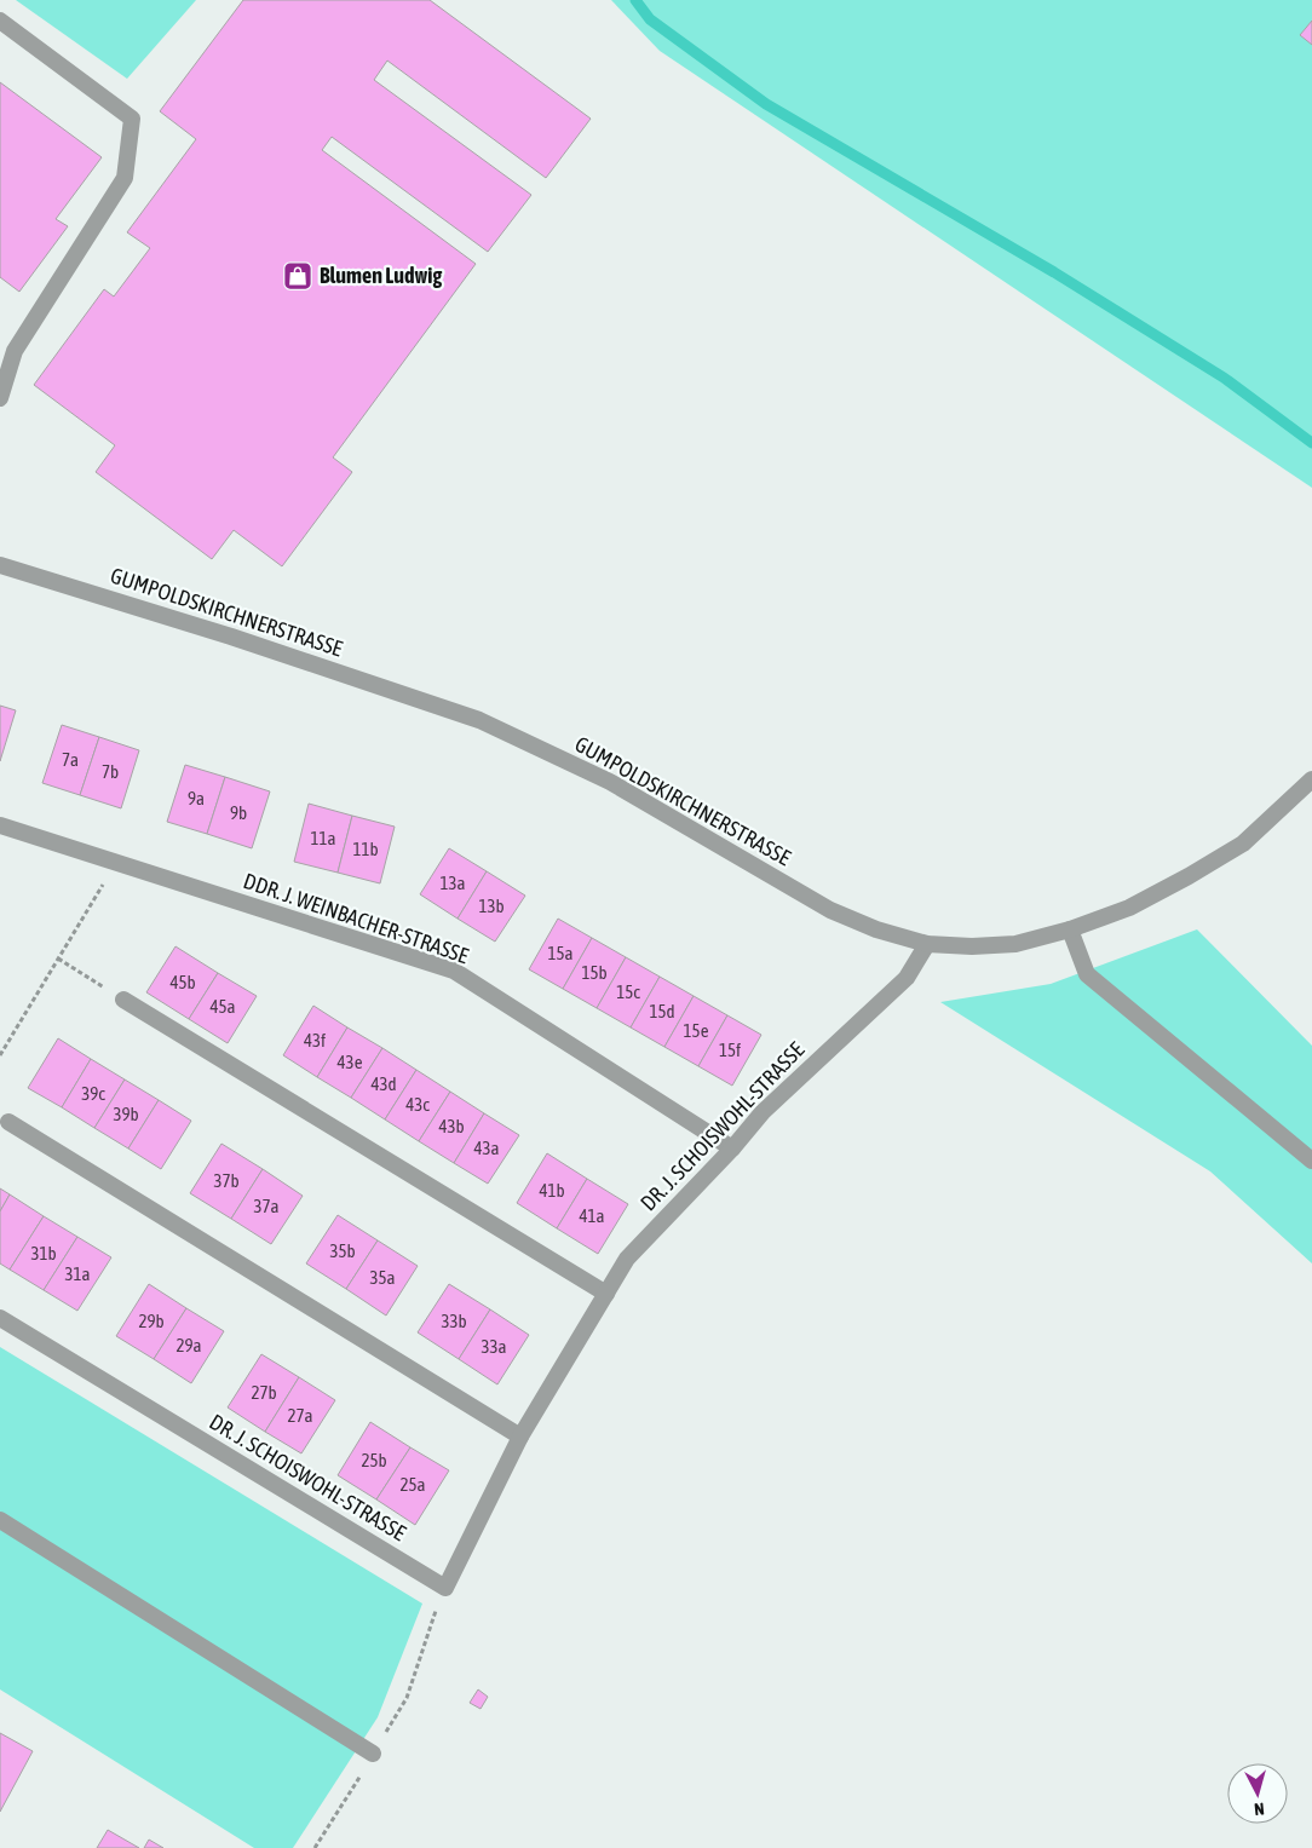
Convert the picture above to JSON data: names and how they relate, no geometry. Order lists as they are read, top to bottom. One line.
{"streets":{"street":["GUMPOLDSKIRCHNERSTRASSE","DDR. J. WEINBACHER-STRASSE","DR. J. SCHOISWOHL-STRASSE"]},"crossings":[["GUMPOLDSKIRCHNERSTRASSE","DR. J. SCHOISWOHL-STRASSE"],["DDR. J. WEINBACHER-STRASSE","DR. J. SCHOISWOHL-STRASSE"]],"places":{"shop":["Blumen Ludwig"]},"house_numbers":["7a","7b","9a","9b","11a","11b","13a","13b","15a","15b","45b","15c","45a","15d","15e","43f","15f","43e","43d","39c","43c","39b","43b","43a","37b","41b","37a","41a","35b","31b","31a","35a","29b","33b","29a","33a","27b","27a","25b","25a"],"north":"bottom"}
